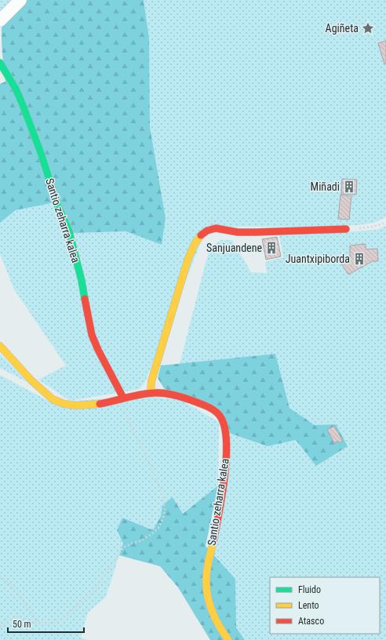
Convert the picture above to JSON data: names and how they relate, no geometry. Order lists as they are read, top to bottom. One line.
{"streets":{"street":["Santio zeharra kalea"]},"places":{"place":["Agiñeta"],"building":["Miñadi","Sanjuandene","Juantxipiborda"]},"legend":["Fluido","Lento","Atasco"],"scale_bar":"50 m"}
